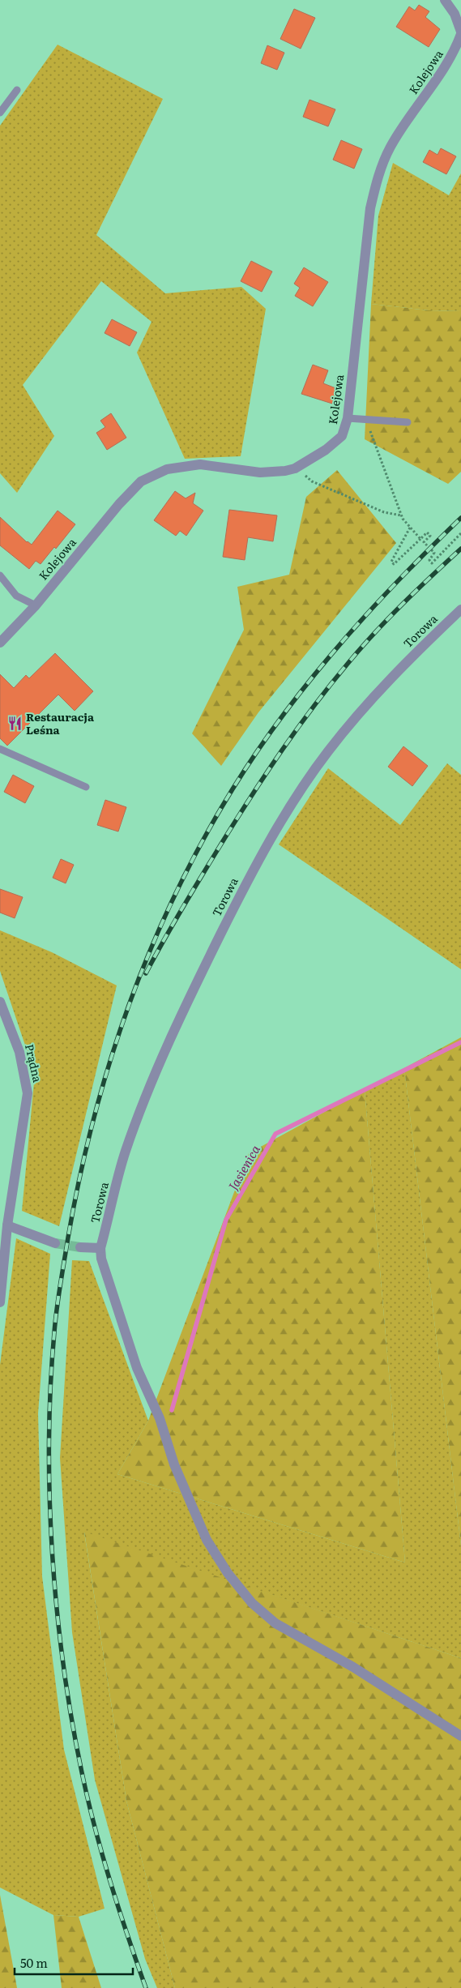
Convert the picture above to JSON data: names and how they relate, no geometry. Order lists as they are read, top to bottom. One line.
{"streets":{"street":["Kolejowa","Torowa","Prądna"]},"water":["Jasienica"],"places":{"restaurant":["Restauracja Leśna"]},"scale_bar":"50 m"}
